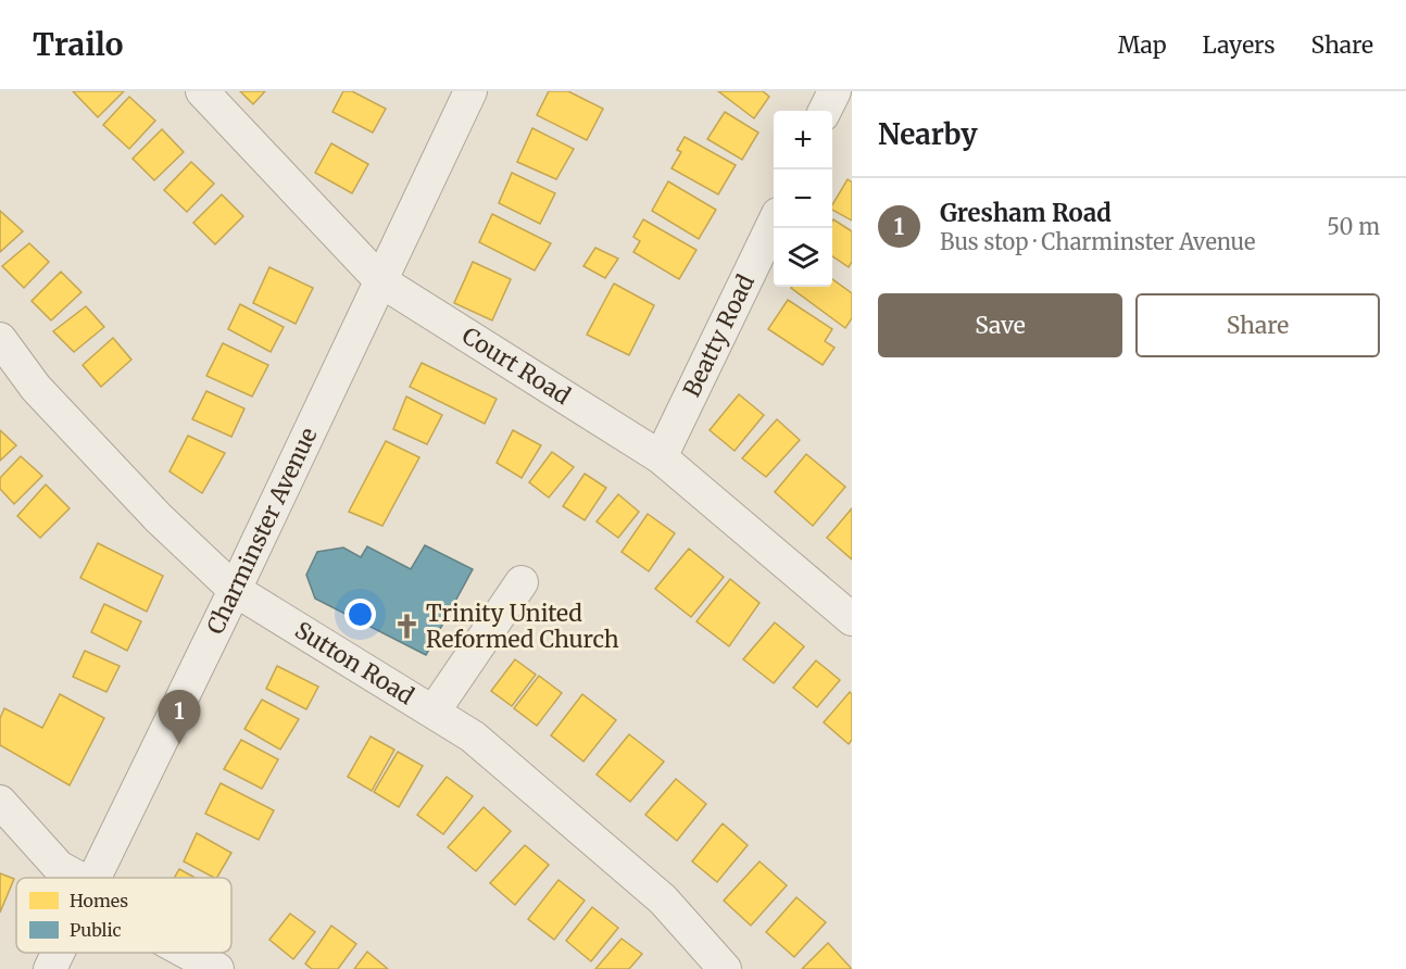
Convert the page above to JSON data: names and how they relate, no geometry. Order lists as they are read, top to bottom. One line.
{"streets":{"street":["Beatty Road","Court Road","Charminster Avenue","Sutton Road"]},"crossings":[["Beatty Road","Court Road"],["Court Road","Charminster Avenue"],["Charminster Avenue","Sutton Road"]],"places":{"church":["Trinity United Reformed Church"]},"legend":["Homes","Public"],"page":{"header":"Trailo","nav":["Map","Layers","Share"],"heading":"Nearby","map_buttons":["+","−"],"list":[{"mark":"1","name":"Gresham Road","note":"Bus stop · Charminster Avenue","value":"50 m"}],"buttons":["Save","Share"],"pins":"1"}}
